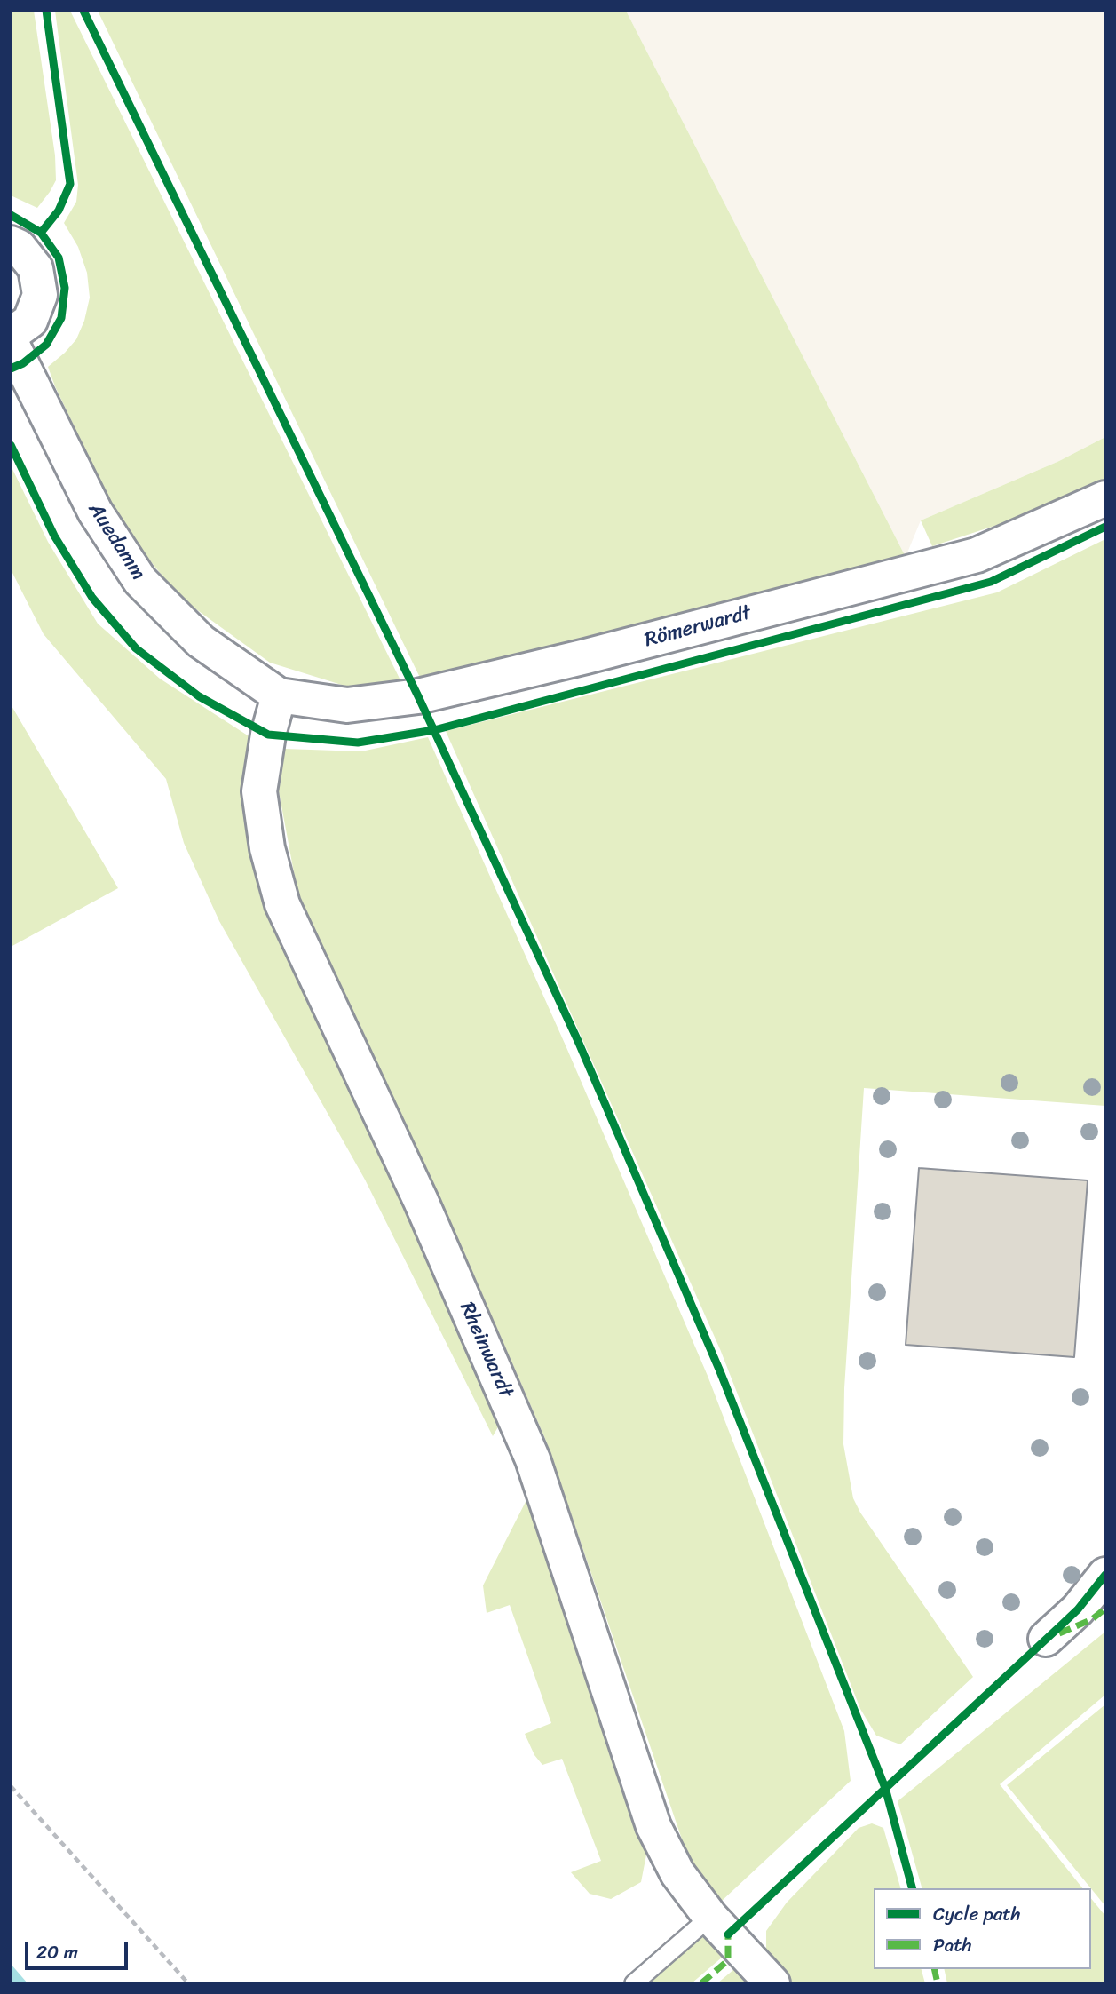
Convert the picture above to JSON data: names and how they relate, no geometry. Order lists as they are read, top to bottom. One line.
{"streets":{"street":["Auedamm","Römerwardt","Rheinwardt"]},"crossings":[["Auedamm","Römerwardt"],["Auedamm","Rheinwardt"],["Römerwardt","Rheinwardt"]],"legend":["Cycle path","Path"],"scale_bar":"20 m"}
